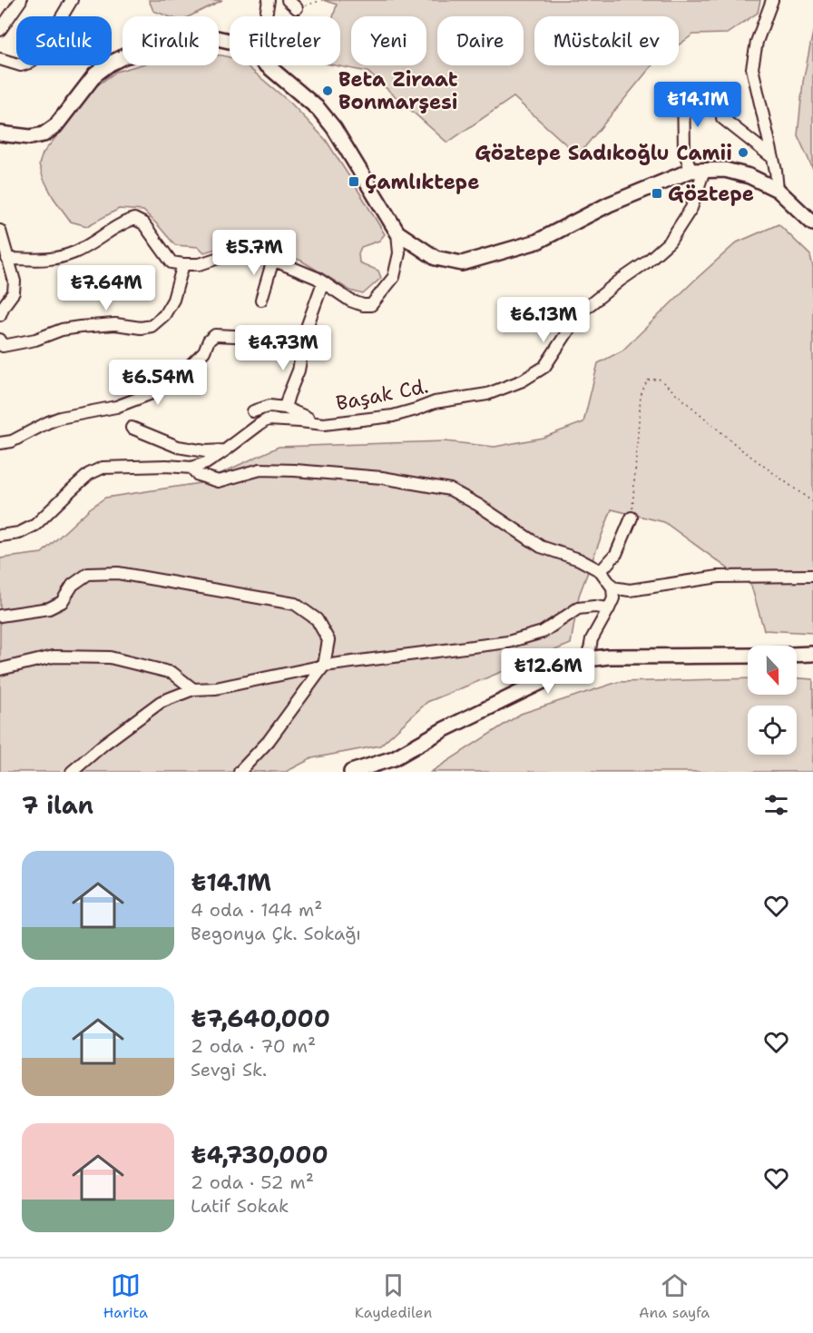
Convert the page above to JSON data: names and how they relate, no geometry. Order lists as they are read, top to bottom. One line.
{"streets":{"street":["Başak Cd."]},"places":{"other":["Beta Ziraat Bonmarşesi","Göztepe Sadıkoğlu Camii"],"transit":["Çamlıktepe","Göztepe"]},"north":"bottom","page":{"chip":["Satılık","Kiralık","Filtreler","Yeni","Daire","Müstakil ev"],"price":["₺14.1M","₺5.7M","₺7.64M","₺6.13M","₺4.73M","₺6.54M","₺12.6M"],"heading":"7 ilan","list":[{"name":"₺14.1M","note":"4 oda · 144 m² · Begonya Çk. Sokağı"},{"name":"₺7,640,000","note":"2 oda · 70 m² · Sevgi Sk."},{"name":"₺4,730,000","note":"2 oda · 52 m² · Latif Sokak"}],"tabs":["Harita","Kaydedilen","Ana sayfa"]}}
